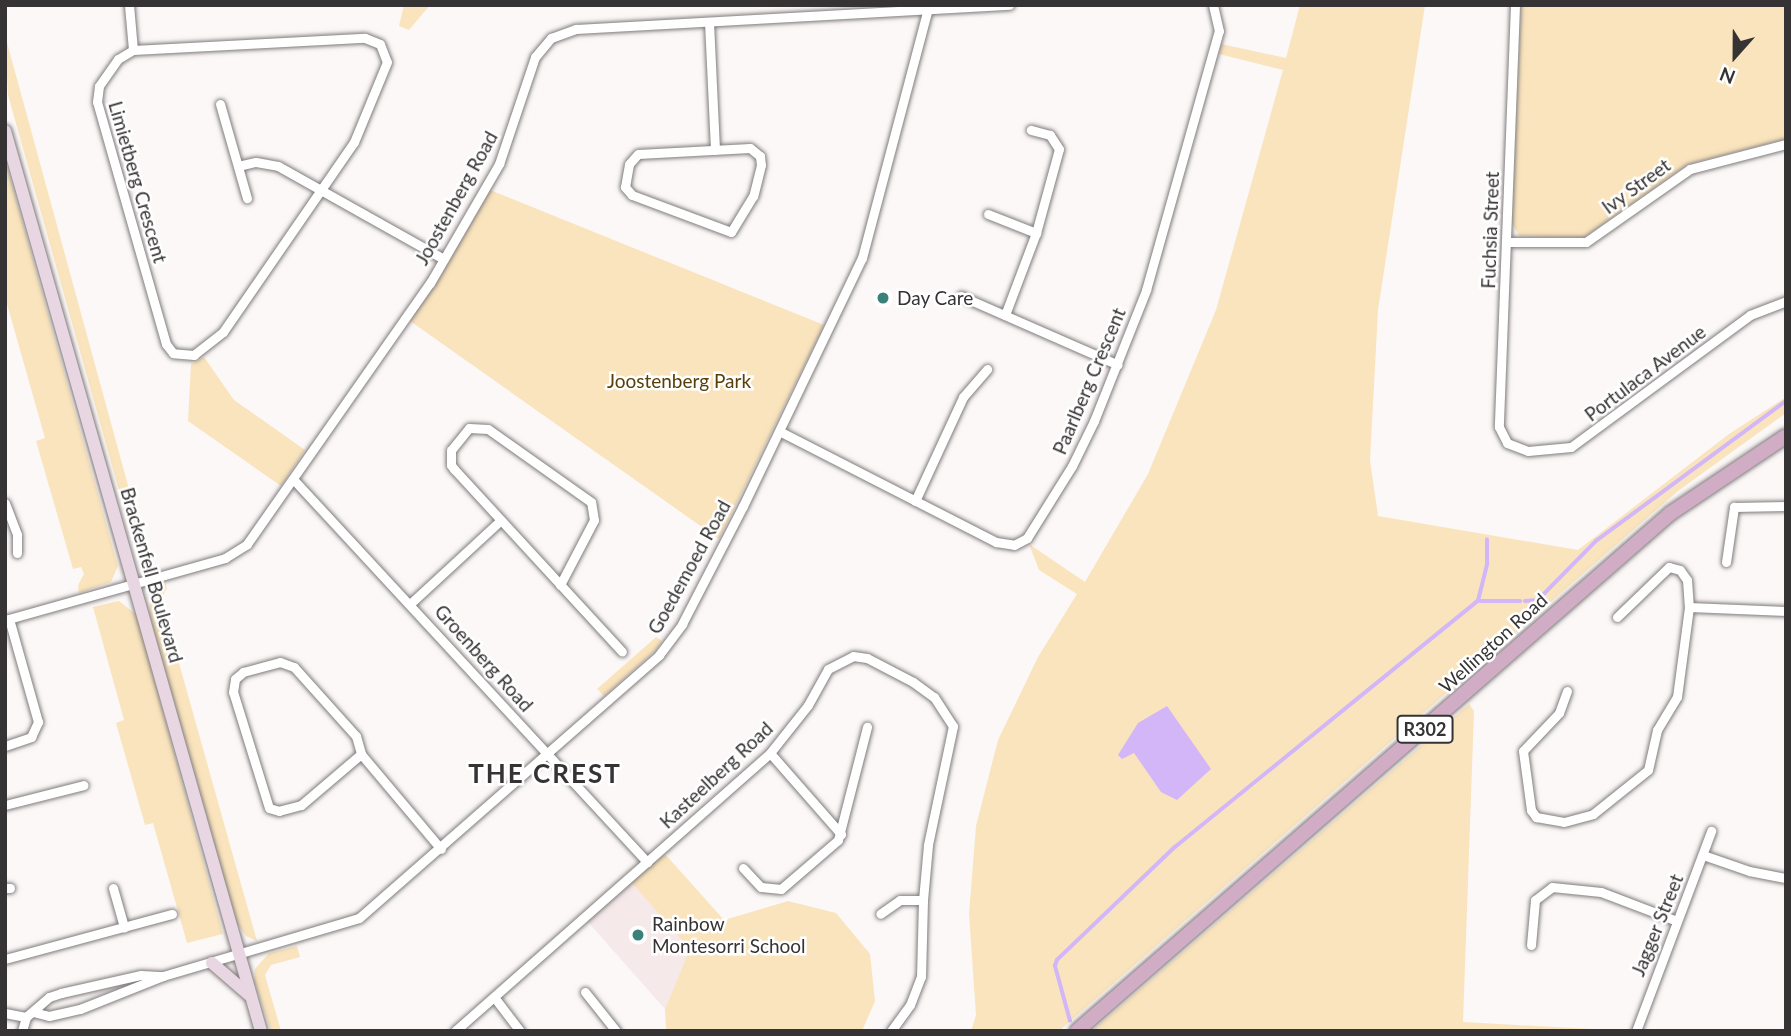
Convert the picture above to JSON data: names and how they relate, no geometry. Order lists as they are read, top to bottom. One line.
{"streets":{"main road":["Wellington Road","R302"],"street":["Limietberg Crescent","Ivy Street","Joostenberg Road","Fuchsia Street","Portulaca Avenue","Paarlberg Crescent","Goedemoed Road","Brackenfell Boulevard","Groenberg Road","Kasteelberg Road","Jagger Street"]},"crossings":[["Ivy Street","Fuchsia Street"],["Joostenberg Road","Goedemoed Road"],["Joostenberg Road","Brackenfell Boulevard"],["Joostenberg Road","Groenberg Road"],["Fuchsia Street","Portulaca Avenue"],["Paarlberg Crescent","Goedemoed Road"],["Goedemoed Road","Brackenfell Boulevard"],["Goedemoed Road","Groenberg Road"],["Groenberg Road","Kasteelberg Road"]],"districts":["THE CREST"],"parks":["Joostenberg Park"],"places":["Day Care","Rainbow Montesorri School"],"north":"bottom"}
